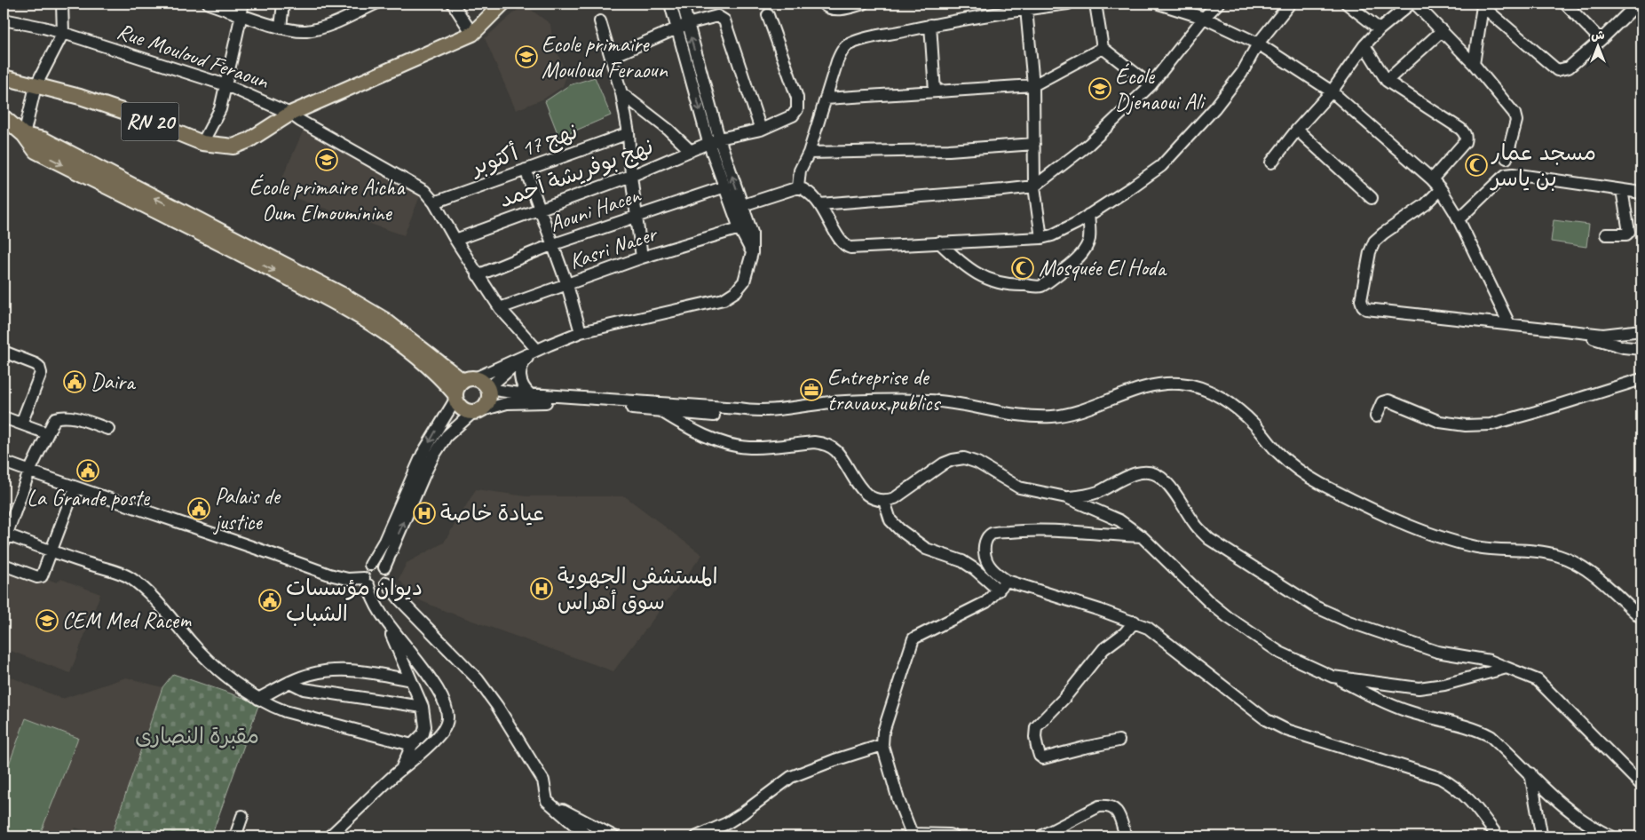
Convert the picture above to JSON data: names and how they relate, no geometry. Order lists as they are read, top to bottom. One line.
{"streets":{"main road":["RN 20"],"street":["Rue Mouloud Feraoun","نهج 17 أكتوبر","نهج بوفريشة أحمد","Aouni Hacen","Kasri Nacer"]},"crossings":[["Rue Mouloud Feraoun","RN 20"],["Rue Mouloud Feraoun","نهج 17 أكتوبر"],["Rue Mouloud Feraoun","نهج بوفريشة أحمد"],["Rue Mouloud Feraoun","Aouni Hacen"],["Rue Mouloud Feraoun","Kasri Nacer"]],"parks":["مقبرة النصارى"],"places":{"school or university":["Ecole primaire Mouloud Feraoun","École Djenaoui Ali","École primaire Aicha Oum Elmouminine","CEM Med Racem"],"mosque":["مسجد عمار بن ياسر","Mosquée El Hoda"],"public building":["Daira","La Grande poste","Palais de justice","ديوان مؤسسات الشباب"],"office":["Entreprise de travaux publics"],"hospital":["عيادة خاصة","المستشفى الجهوية سوق أهراس"]},"north":"top"}
